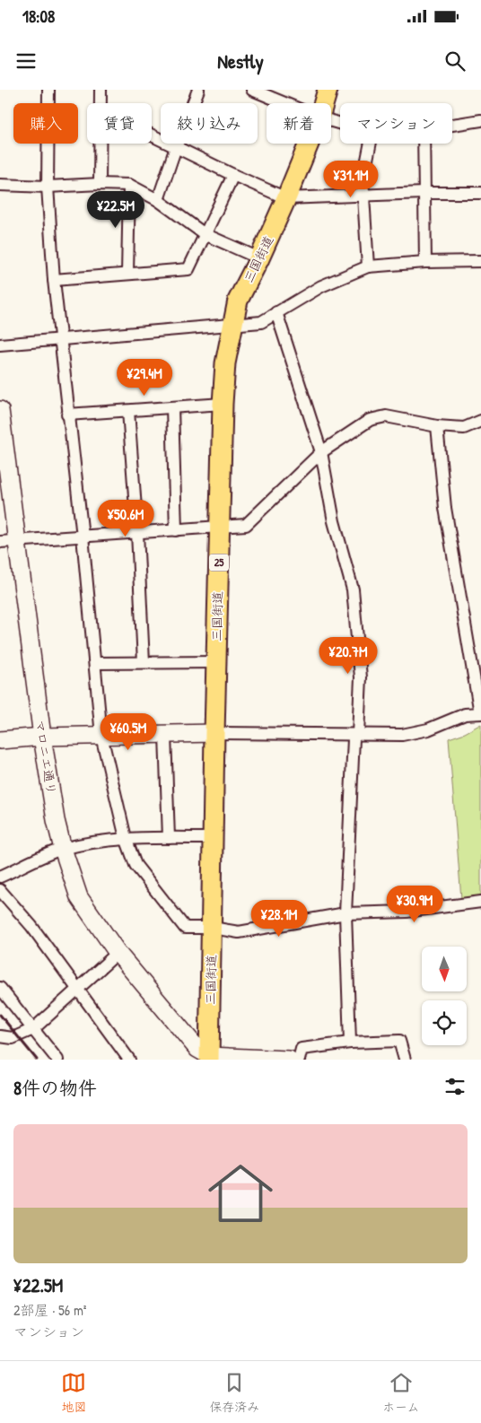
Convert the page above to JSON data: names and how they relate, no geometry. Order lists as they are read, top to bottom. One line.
{"streets":{"main road":["三国街道","25"],"street":["マロニエ通り"]},"crossings":[["三国街道","マロニエ通り"]],"north":"bottom","page":{"status":"18:08","header":"Nestly","chip":["購入","賃貸","絞り込み","新着","マンション"],"price":["¥31.1M","¥22.5M","¥29.4M","¥50.6M","¥20.7M","¥60.5M","¥30.9M","¥28.1M"],"heading":"8件の物件","list":[{"name":"¥22.5M","note":"2部屋 · 56 m² · マンション"}],"tabs":["地図","保存済み","ホーム"]}}
